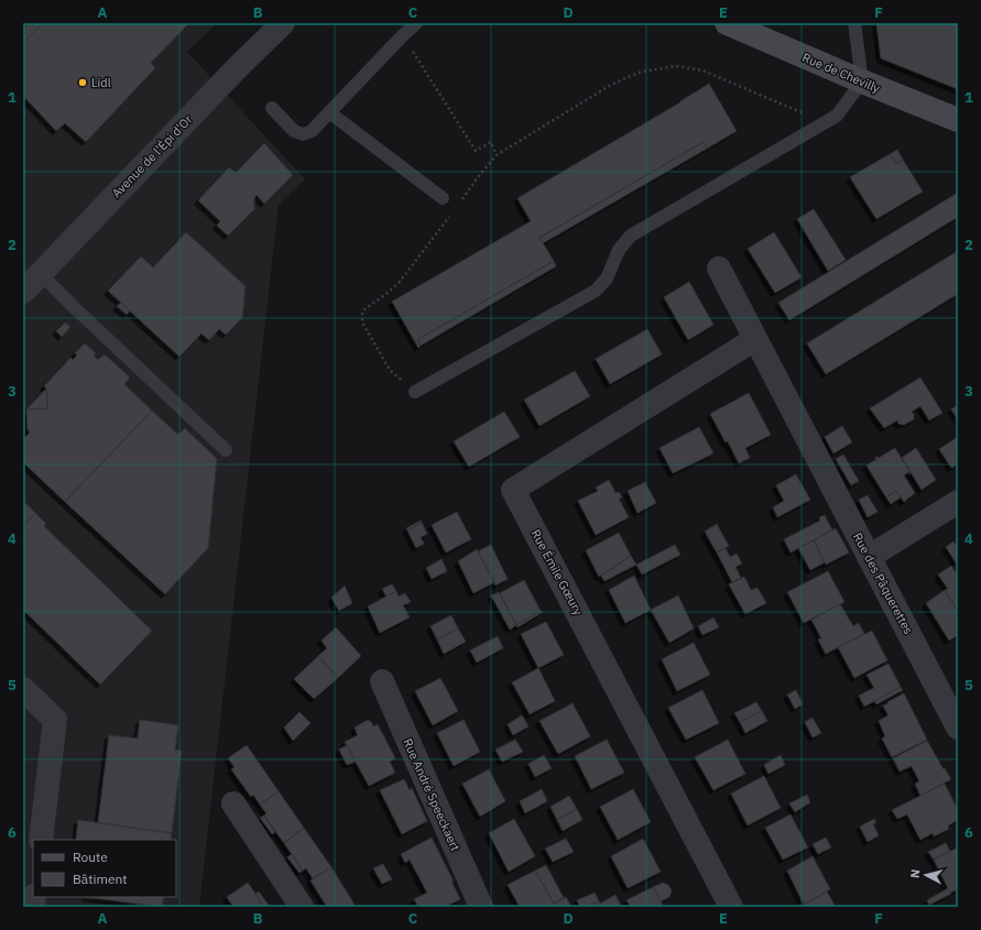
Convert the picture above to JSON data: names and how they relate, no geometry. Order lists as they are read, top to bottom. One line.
{"streets":{"street":["Rue de Chevilly","Avenue de l'Épi d'Or","Rue Émile Gœury","Rue des Pâquerettes","Rue André Speeckaert"]},"crossings":[["Rue Émile Gœury","Rue des Pâquerettes"]],"places":["Lidl"],"legend":["Route","Bâtiment"],"north":"left","grid":{"columns":["A","B","C","D","E","F"],"rows":["1","2","3","4","5","6"]}}
